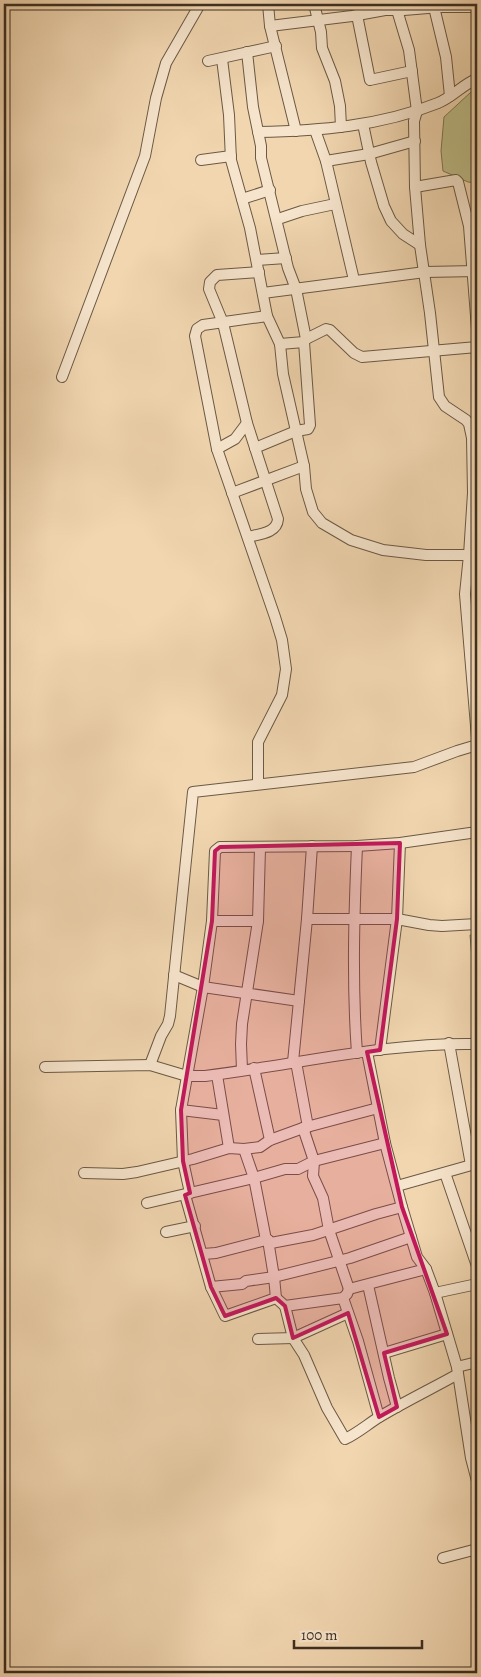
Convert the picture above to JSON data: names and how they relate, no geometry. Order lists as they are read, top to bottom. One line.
{"scale_bar":"100 m"}
